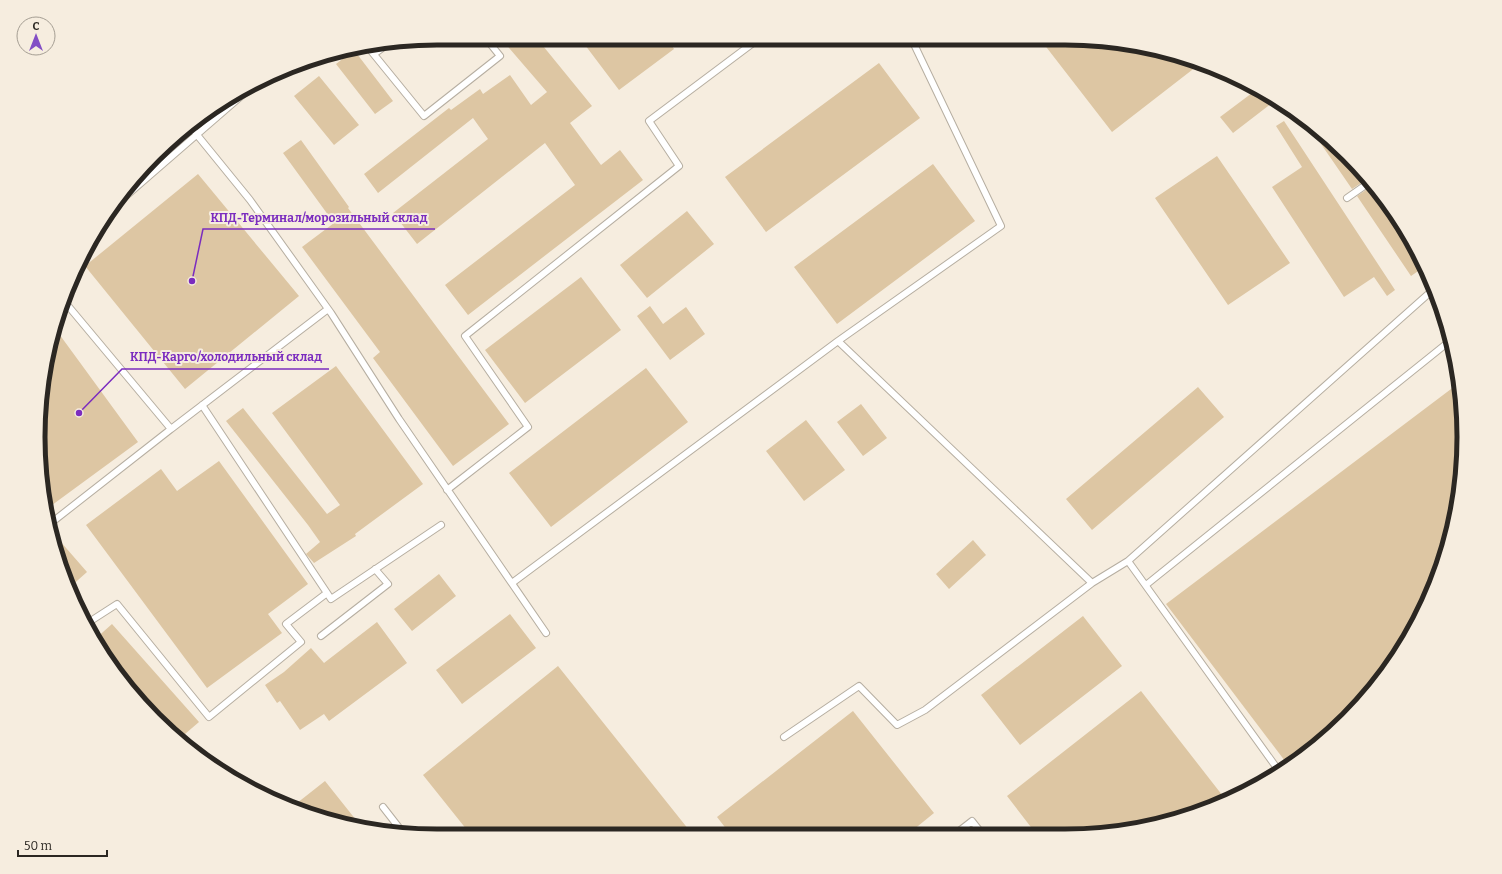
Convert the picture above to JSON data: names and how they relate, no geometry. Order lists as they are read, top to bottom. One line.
{"places":["КПД-Терминал/морозильный склад","КПД-Карго/холодильный склад"],"scale_bar":"50 m","north":"top"}
